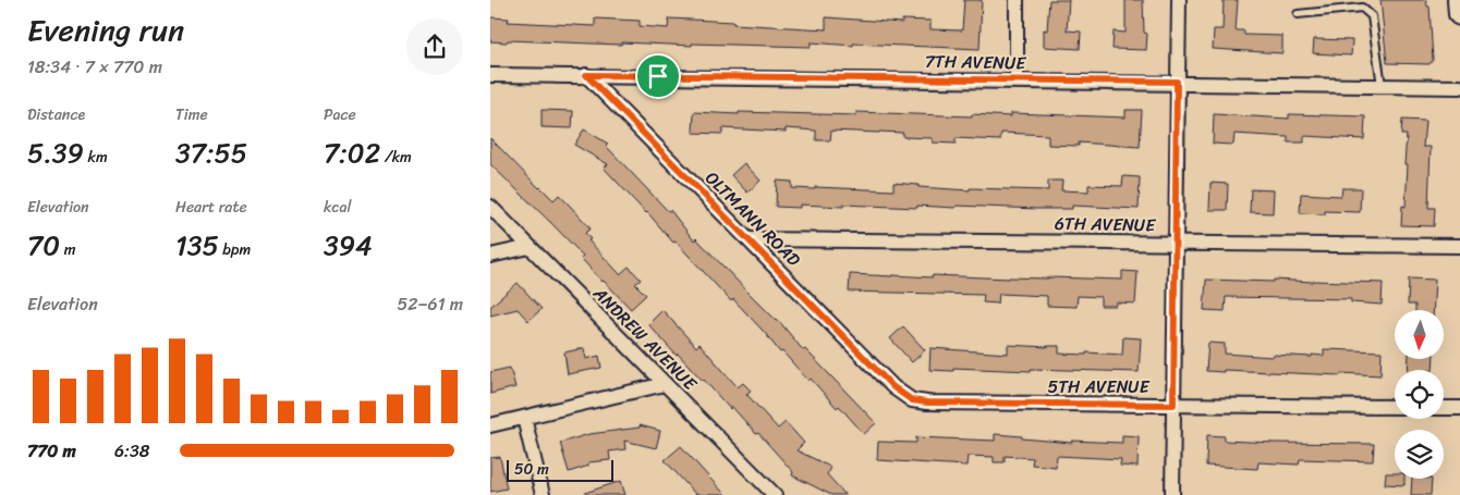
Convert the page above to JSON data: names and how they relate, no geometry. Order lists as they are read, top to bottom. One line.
{"streets":{"street":["7TH AVENUE","OLTMANN ROAD","6TH AVENUE","ANDREW AVENUE","5TH AVENUE"]},"crossings":[["7TH AVENUE","OLTMANN ROAD"],["OLTMANN ROAD","6TH AVENUE"],["OLTMANN ROAD","5TH AVENUE"]],"scale_bar":"50 m","north":"bottom","page":{"heading":["Evening run","18:34 · 7 × 770 m"],"stats":[["Distance","5.39 km"],["Time","37:55"],["Pace","7:02 /km"],["Elevation","70 m"],["Heart rate","135 bpm"],["kcal","394"]],"chart":["Elevation","52–61 m"],"list":[{"name":"770 m","note":"6:38"}],"scale":"50 m"}}
